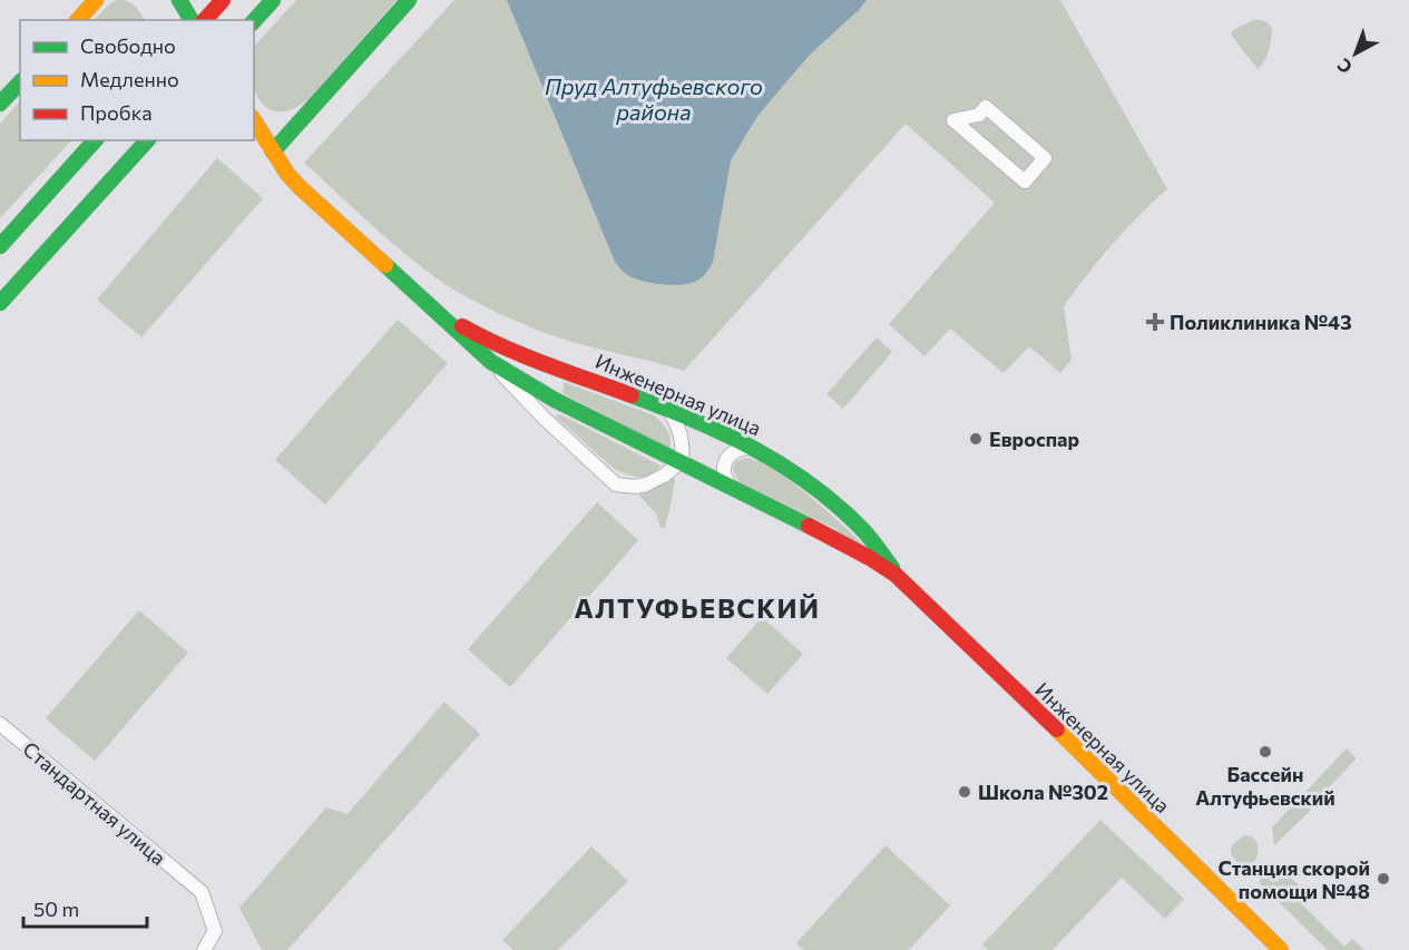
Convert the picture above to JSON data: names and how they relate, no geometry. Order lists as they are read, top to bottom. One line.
{"streets":{"main road":["Инженерная улица"],"street":["Стандартная улица"]},"districts":["АЛТУФЬЕВСКИЙ"],"water":["Пруд Алтуфьевского района"],"places":{"health":["Поликлиника №43"],"other":["Евроспар","Бассейн Алтуфьевский","Школа №302","Станция скорой помощи №48"]},"legend":["Свободно","Медленно","Пробка"],"scale_bar":"50 m","north":"bottom left"}
